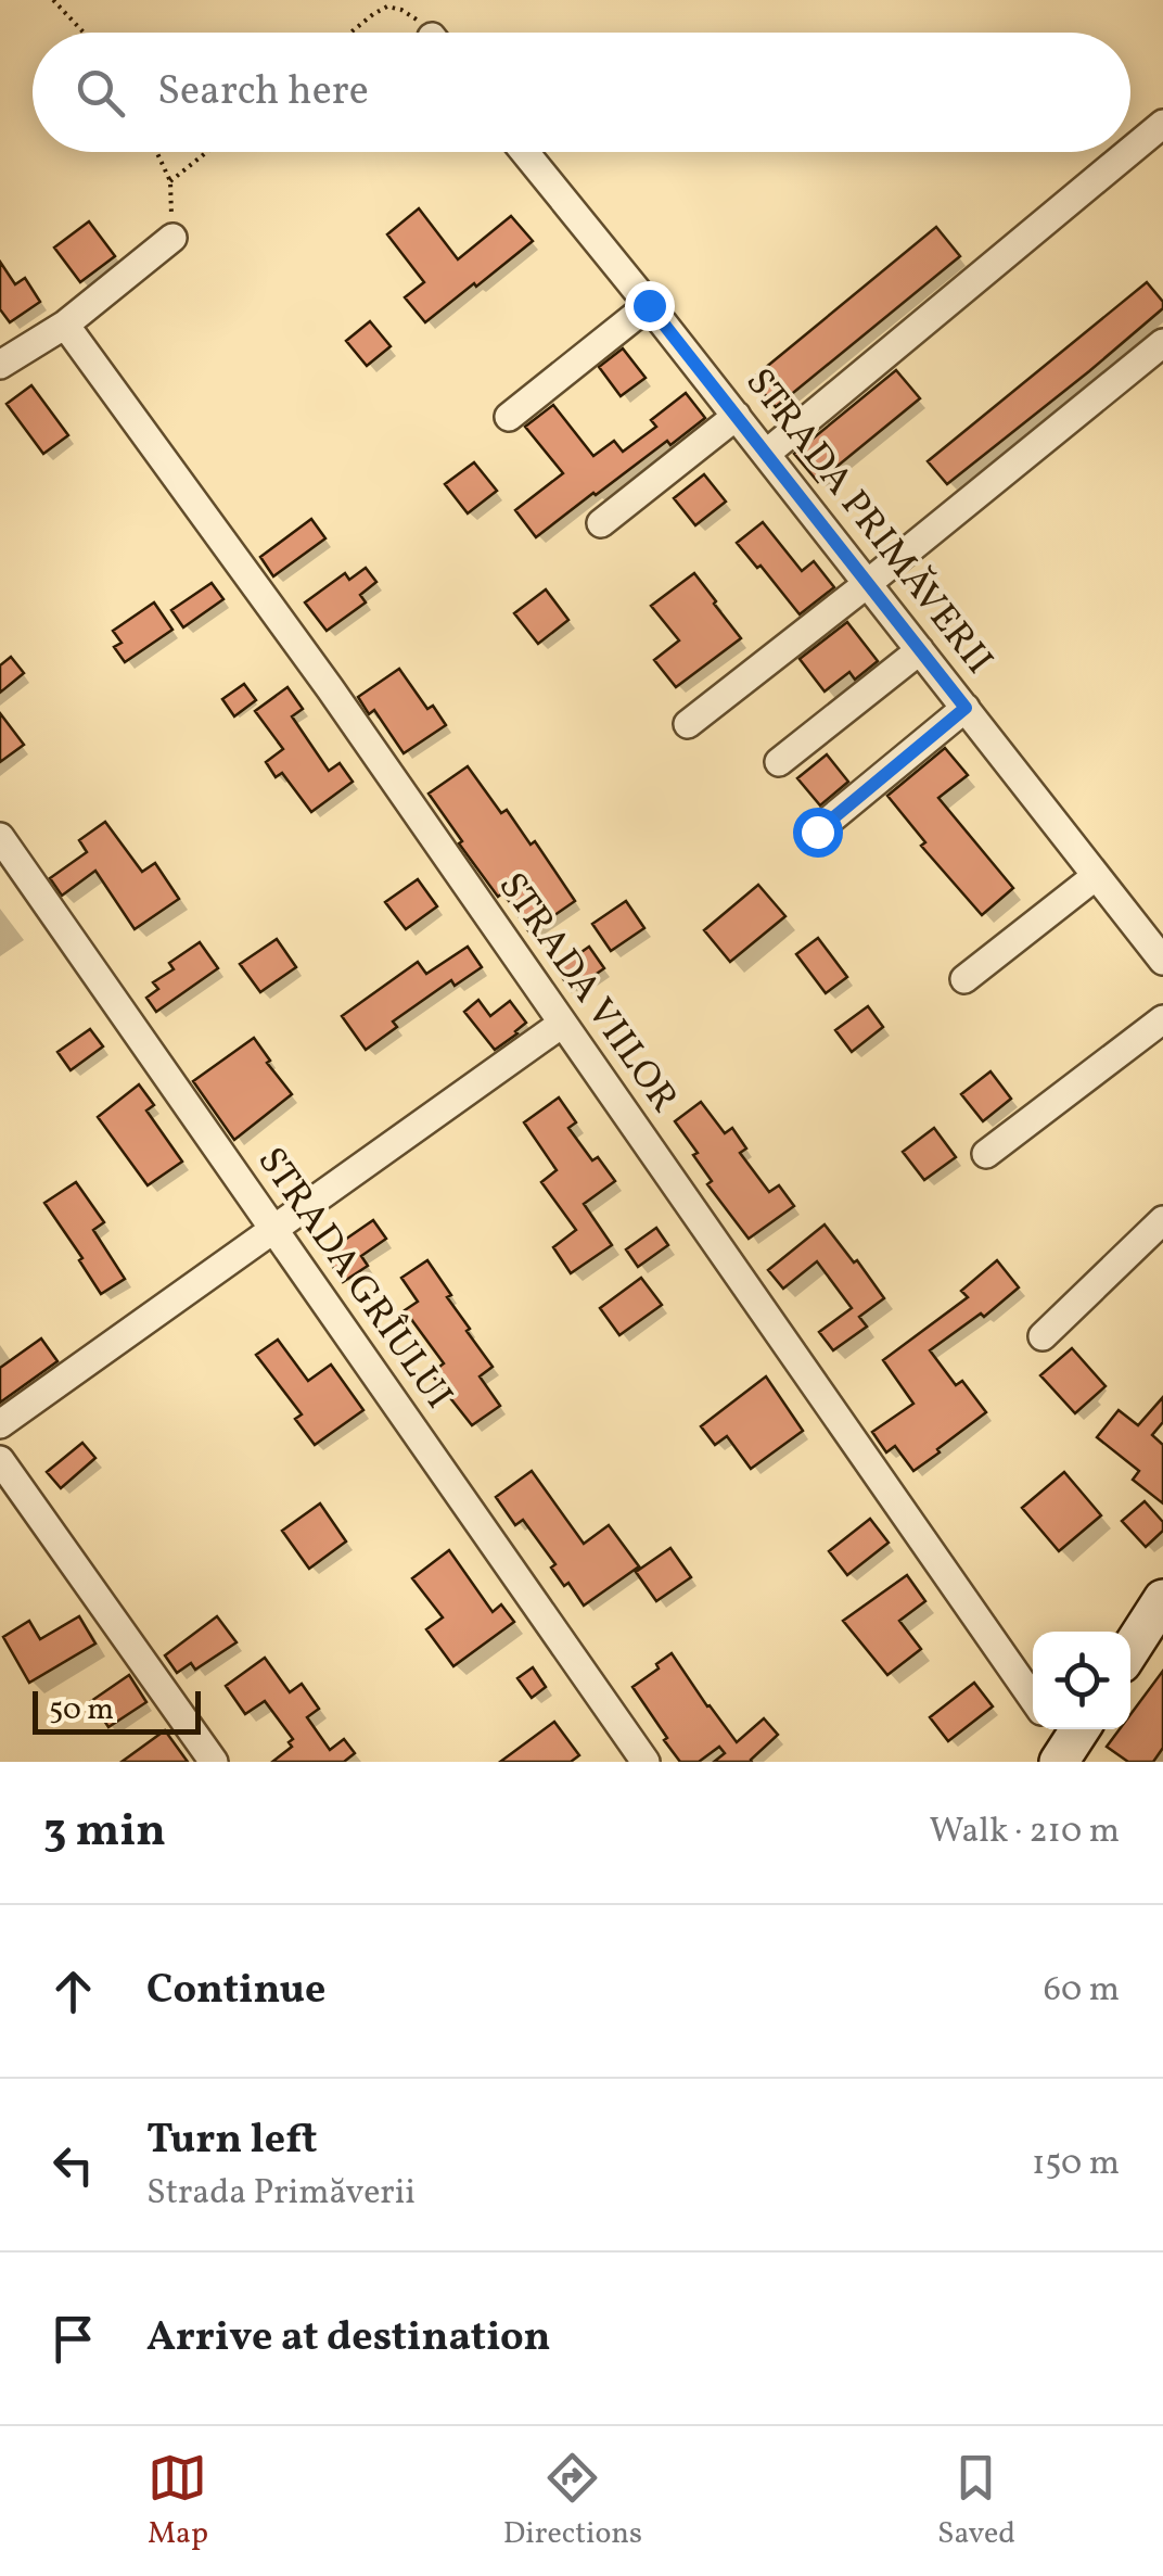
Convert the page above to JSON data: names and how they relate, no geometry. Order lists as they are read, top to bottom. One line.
{"streets":{"street":["STRADA PRIMĂVERII","STRADA VIILOR","STRADA GRÎULUI"]},"scale_bar":"50 m","page":{"search":"Search here","scale":"50 m","heading":["3 min","Walk · 210 m"],"list":[["Continue","60 m"],["Turn left","Strada Primăverii","150 m"],"Arrive at destination"],"nav":["Map","Directions","Saved"]}}
